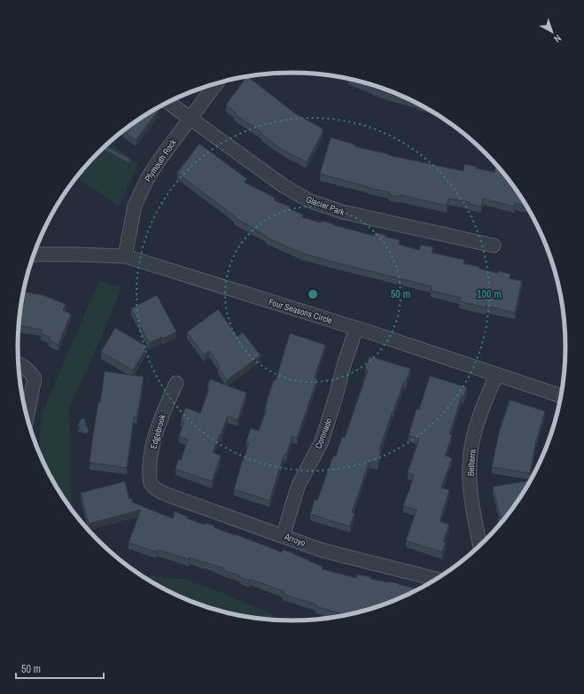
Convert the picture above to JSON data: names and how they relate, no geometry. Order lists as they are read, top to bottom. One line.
{"streets":{"street":["Plymouth Rock","Glacier Park","Four Seasons Circle","Edgebrook","Coronado","Bellterra","Arroyo"]},"crossings":[["Plymouth Rock","Glacier Park"],["Plymouth Rock","Four Seasons Circle"],["Four Seasons Circle","Coronado"],["Four Seasons Circle","Bellterra"],["Edgebrook","Arroyo"],["Coronado","Arroyo"]],"scale_bar":"50 m","north":"bottom right","rings":["50 m","100 m"]}
